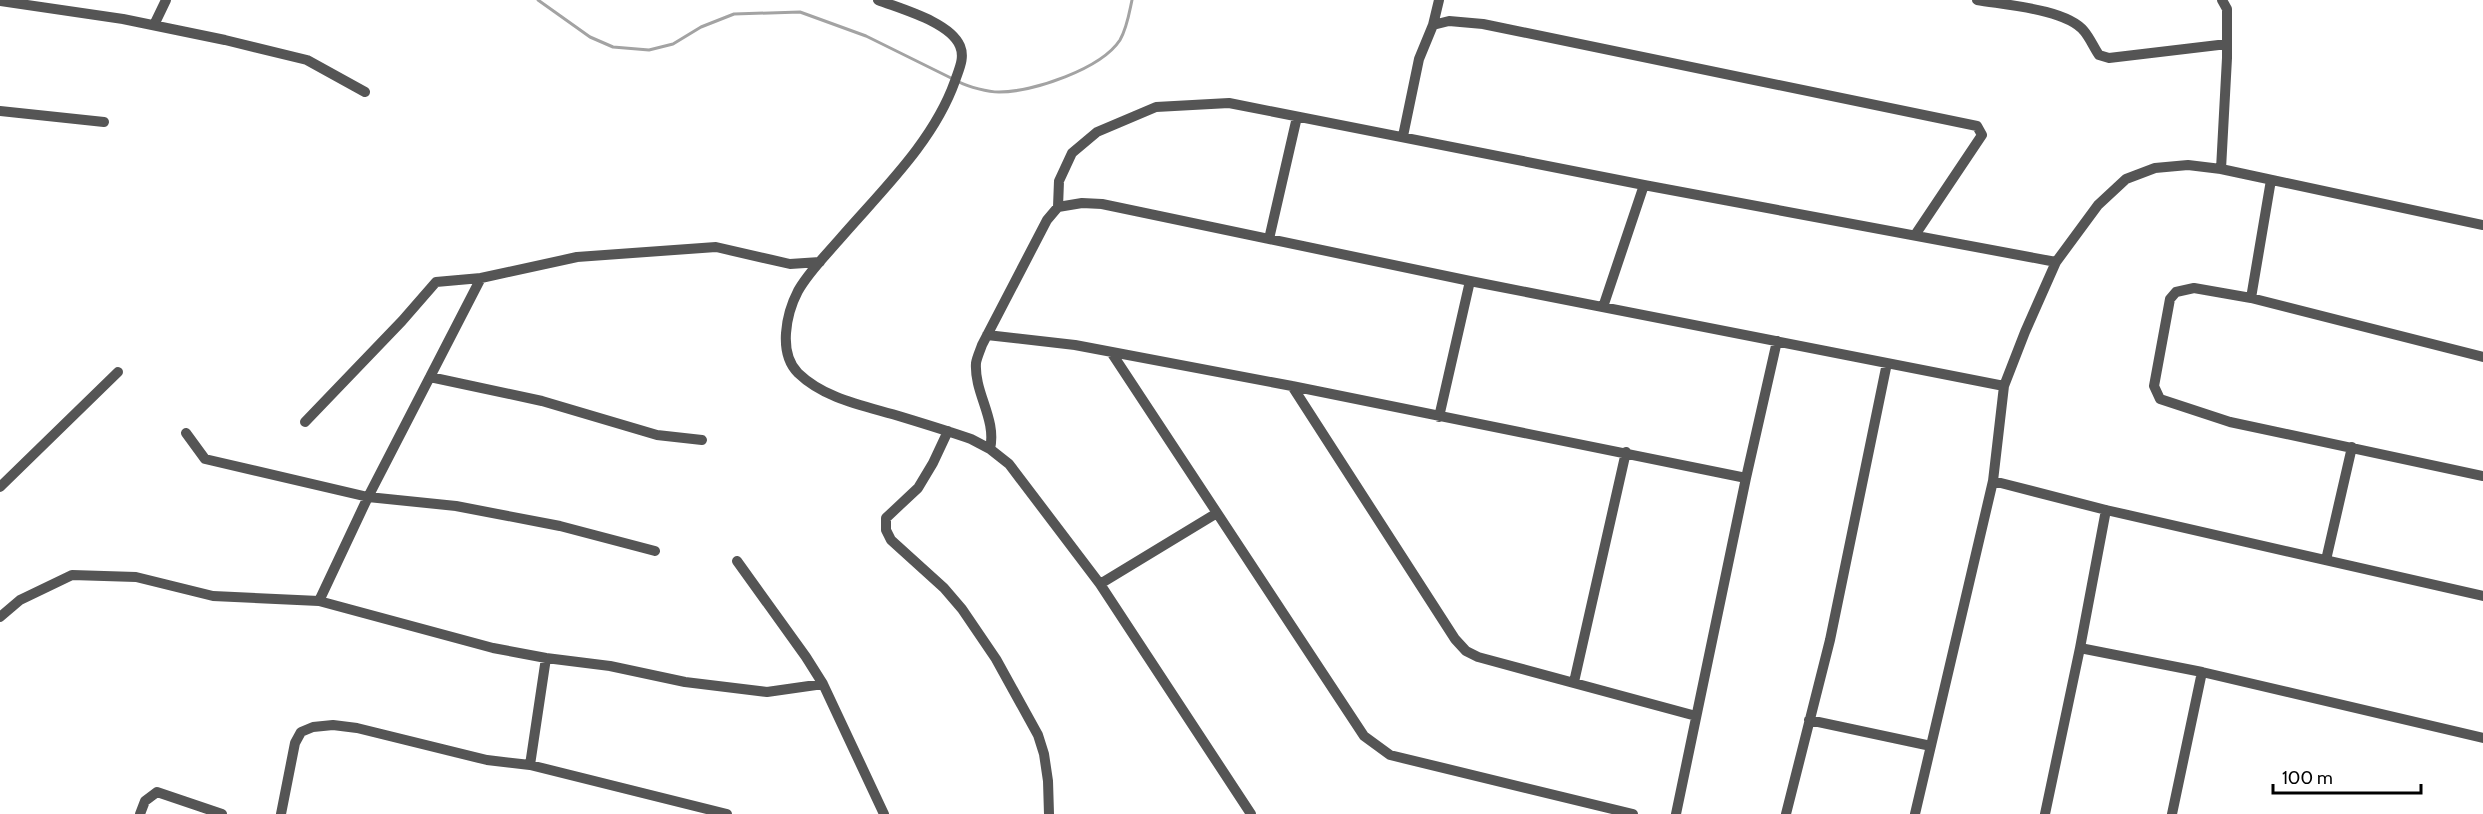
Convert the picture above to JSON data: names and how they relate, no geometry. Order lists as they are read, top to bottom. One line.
{"scale_bar":"100 m"}
